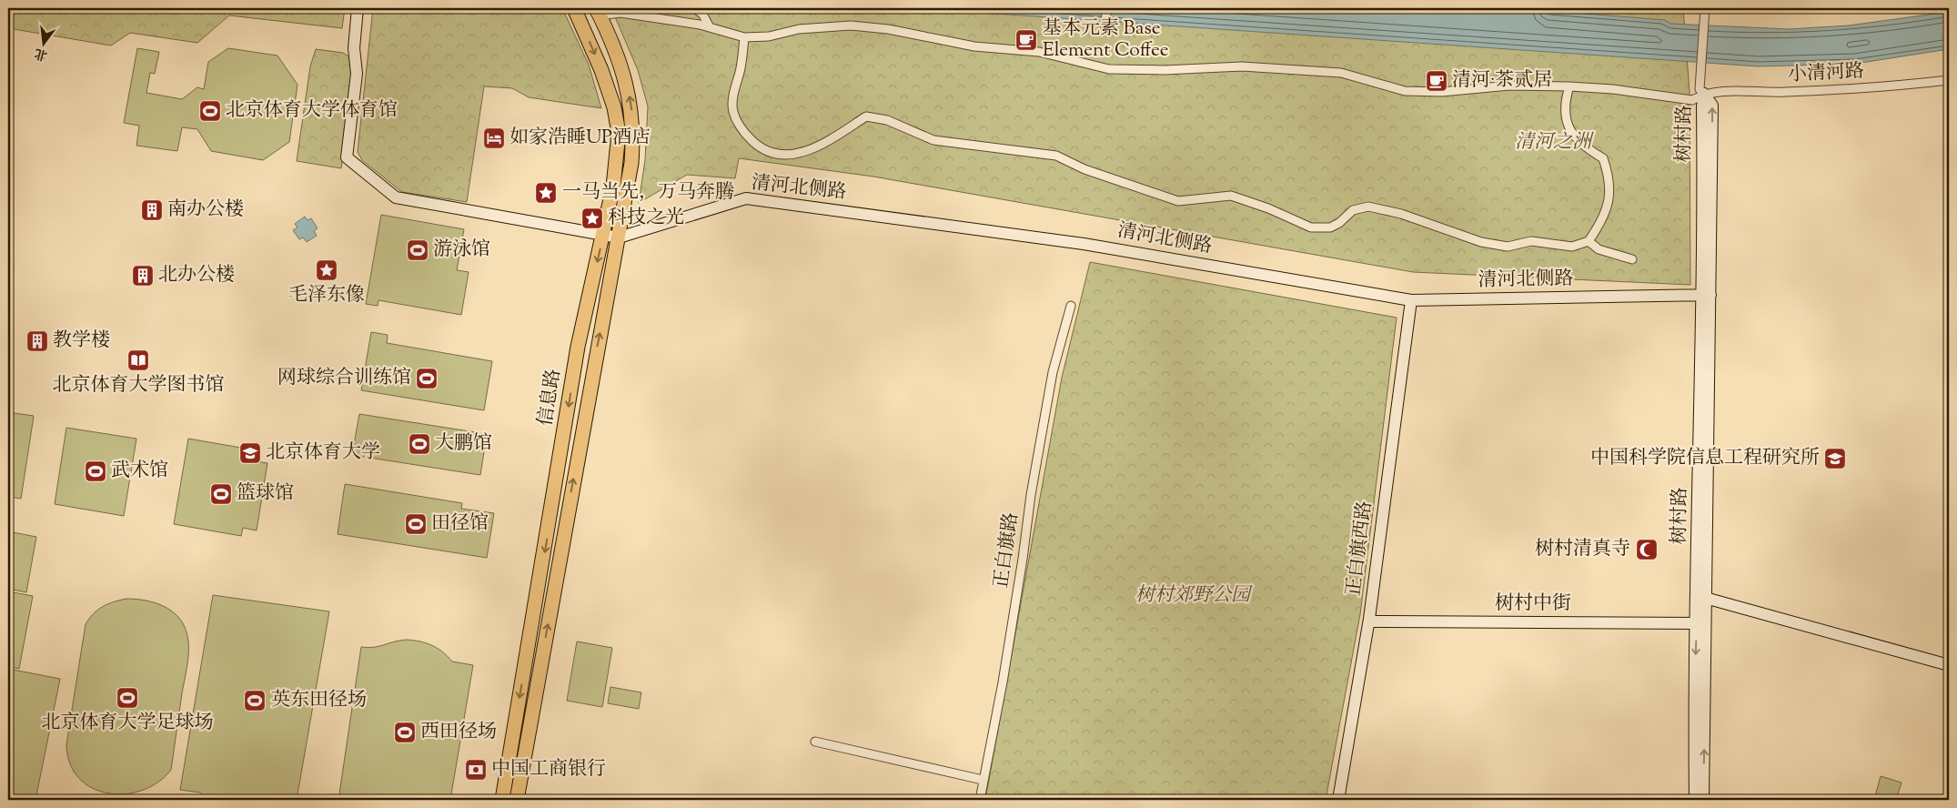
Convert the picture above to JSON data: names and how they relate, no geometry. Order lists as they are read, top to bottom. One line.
{"streets":{"main road":["信息路"],"street":["小清河路","树村路","清河北侧路","正白旗西路","正白旗路","树村中街"]},"crossings":[["小清河路","树村路"],["小清河路","信息路"],["树村路","清河北侧路"],["树村路","树村中街"],["清河北侧路","信息路"],["清河北侧路","正白旗西路"],["正白旗西路","树村中街"]],"parks":["清河之洲","树村郊野公园"],"places":{"cafe":["基本元素 Base Element Coffee","清河·茶贰居"],"sports":["北京体育大学体育馆","游泳馆","网球综合训练馆","大鹏馆","武术馆","篮球馆","田径馆","北京体育大学足球场","英东田径场","西田径场"],"hotel":["如家浩睡UP酒店"],"place":["一马当先，万马奔腾","科技之光","毛泽东像"],"building":["南办公楼","北办公楼","教学楼"],"library":["北京体育大学图书馆"],"school or university":["北京体育大学","中国科学院信息工程研究所"],"mosque":["树村清真寺"],"bank":["中国工商银行"]},"north":"bottom"}
